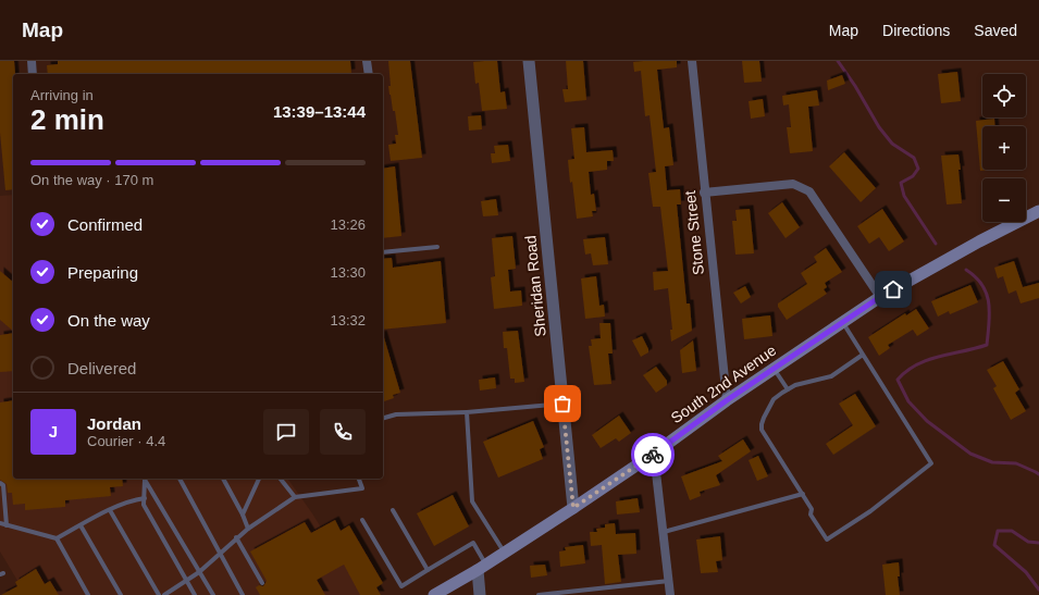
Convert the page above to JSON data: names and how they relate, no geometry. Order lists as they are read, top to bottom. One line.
{"streets":{"main road":["South 2nd Avenue"],"street":["Stone Street","Sheridan Road"]},"crossings":[["Stone Street","South 2nd Avenue"],["Sheridan Road","South 2nd Avenue"]],"page":{"header":"Map","nav":["Map","Directions","Saved"],"map_buttons":["+","−"],"heading":["2 min","Arriving in","13:39–13:44"],"panel":["Jordan","Courier · 4.4"],"bar":"On the way · 170 m","list":[["Confirmed","13:26"],["Preparing","13:30"],["On the way","13:32"],"Delivered"],"round":"J"}}
